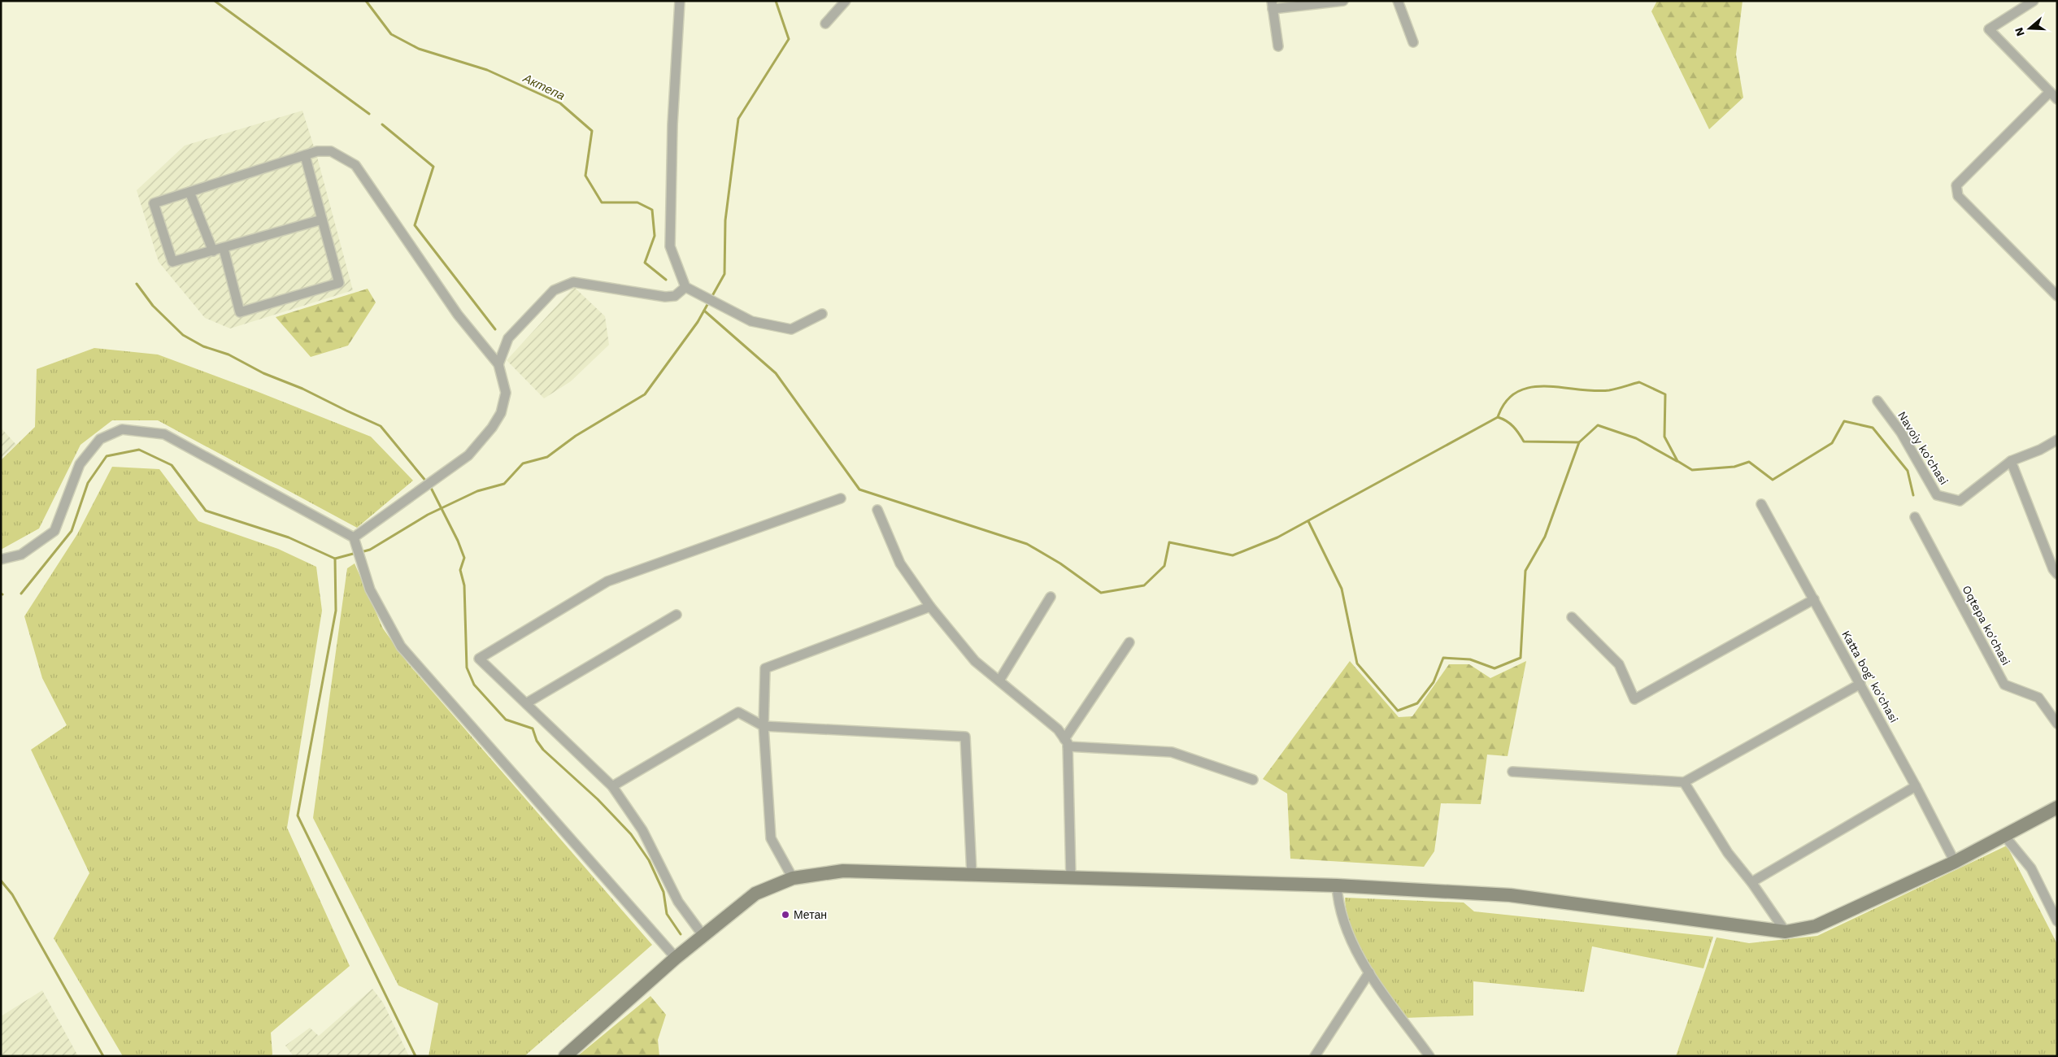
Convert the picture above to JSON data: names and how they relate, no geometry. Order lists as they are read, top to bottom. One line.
{"streets":{"street":["Navoiy ko'chasi","Oqtepa ko'chasi","Katta bog' ko'chasi"]},"water":["Актепа"],"places":["Метан"],"north":"left"}
